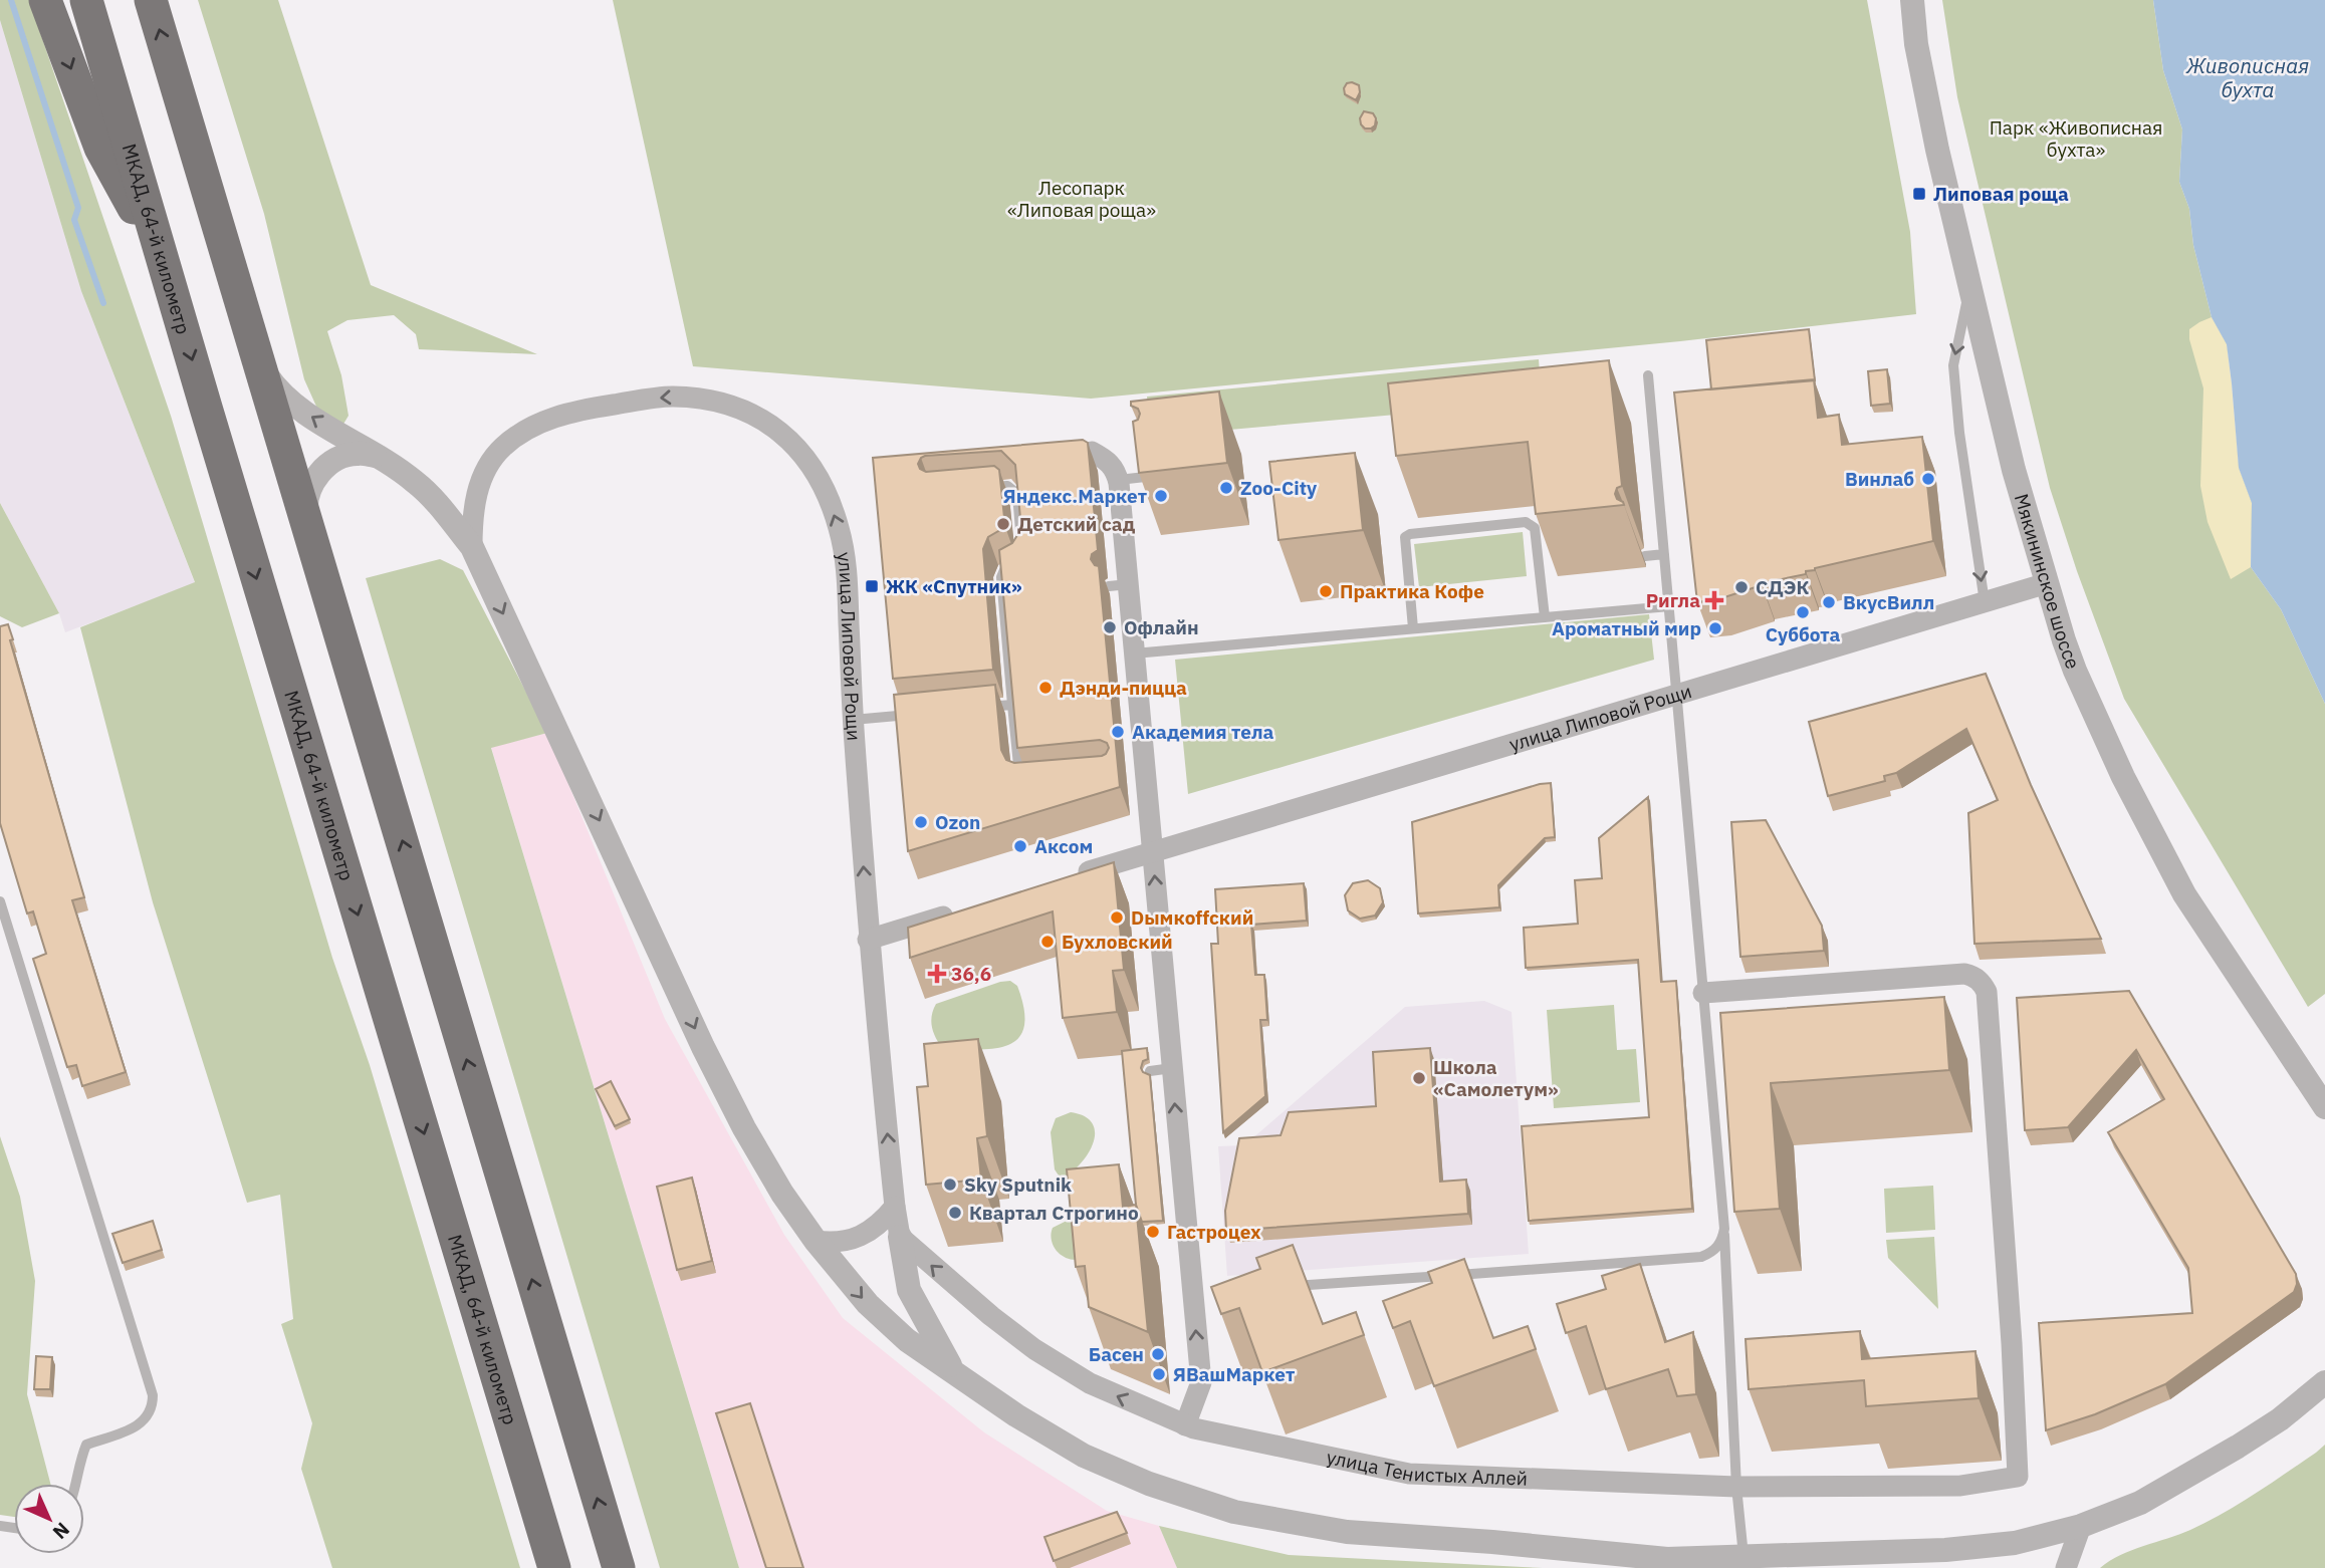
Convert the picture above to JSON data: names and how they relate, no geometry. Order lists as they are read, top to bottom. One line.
{"streets":{"highway":["МКАД, 64-й километр"],"street":["Мякининское шоссе","улица Липовой Рощи","улица Тенистых Аллей"]},"crossings":[["Мякининское шоссе","улица Липовой Рощи"],["улица Липовой Рощи","улица Тенистых Аллей"]],"water":["Живописная бухта"],"parks":["Парк «Живописная бухта»","Лесопарк «Липовая роща»"],"places":{"transit":["Липовая роща","ЖК «Спутник»"],"other":["Винлаб","Zoo-City","Яндекс.Маркет","Детский сад","СДЭК","Практика Кофе","ВкусВилл","Суббота","Офлайн","Ароматный мир","Дэнди-пицца","Академия тела","Ozon","Аксом","Dымкoffский","Бухловский","Школа «Самолетум»","Sky Sputnik","Квартал Строгино","Гастроцех","Басен","ЯВашМаркет"],"health":["Ригла","36,6"]},"north":"bottom right"}
